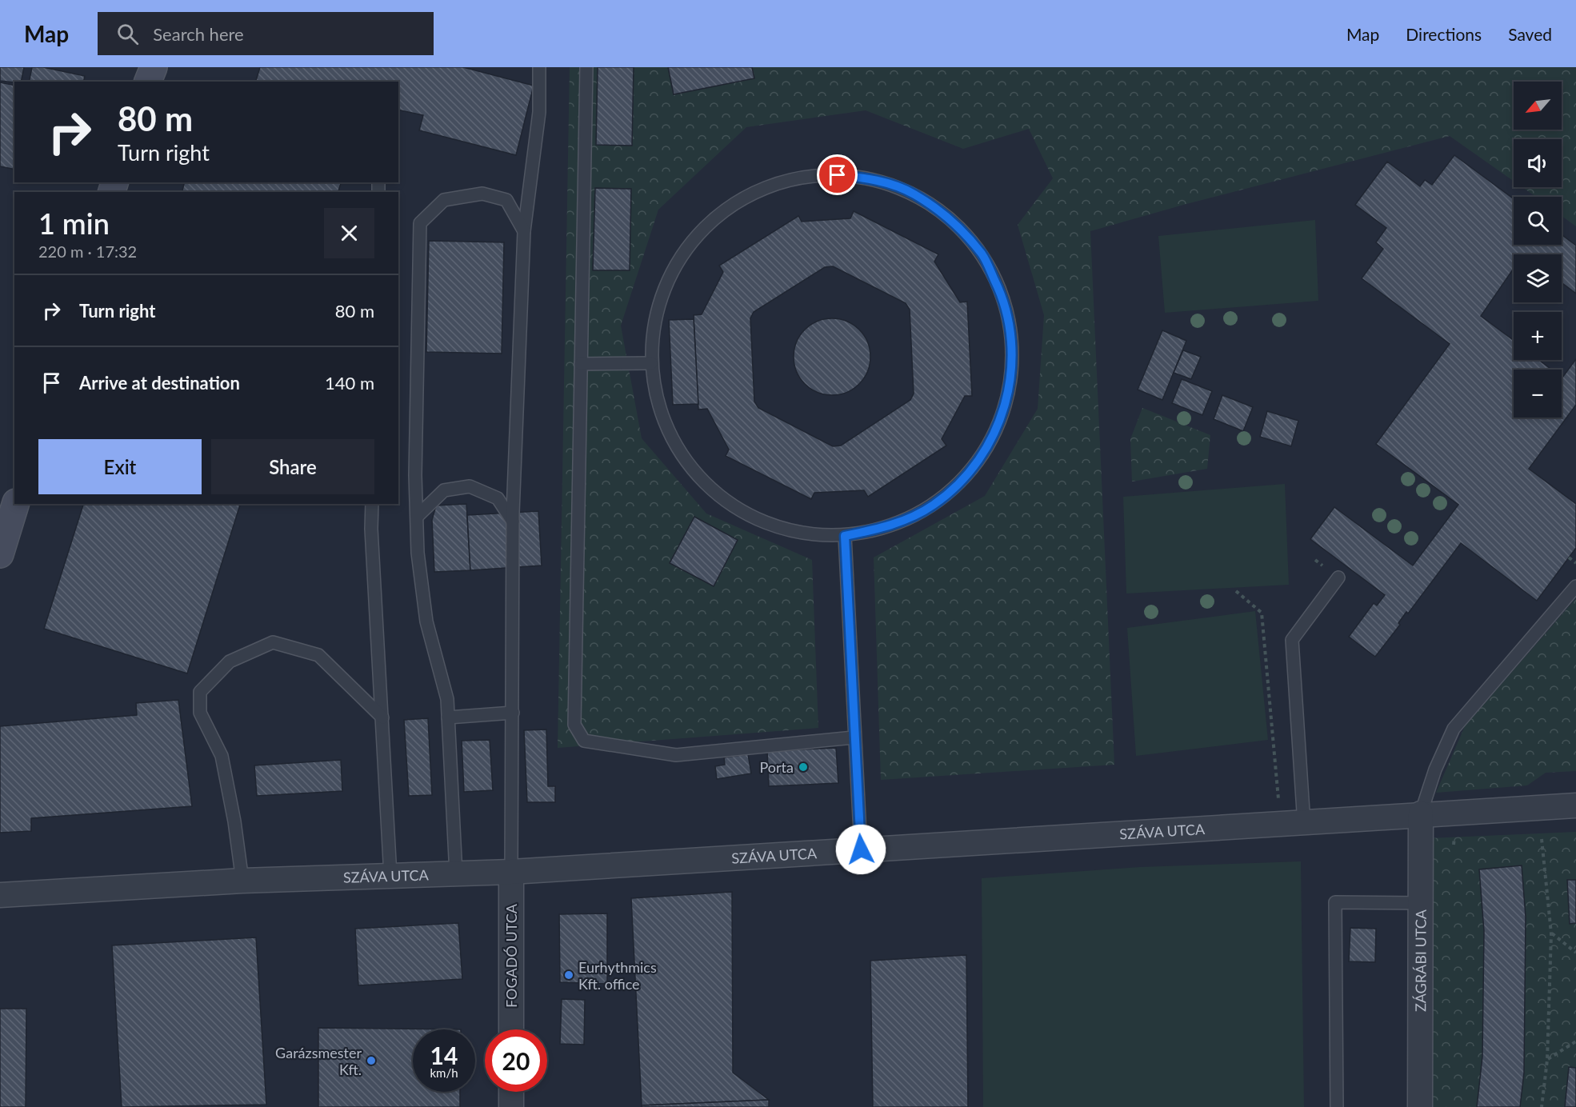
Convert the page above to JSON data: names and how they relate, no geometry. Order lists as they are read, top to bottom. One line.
{"streets":{"street":["SZÁVA UTCA","FOGADÓ UTCA","ZÁGRÁBI UTCA"]},"crossings":[["SZÁVA UTCA","FOGADÓ UTCA"],["SZÁVA UTCA","ZÁGRÁBI UTCA"]],"places":["Porta","Eurhythmics Kft. office","Garázsmester Kft."],"north":"bottom left","page":{"header":"Map","search":"Search here","nav":["Map","Directions","Saved"],"map_buttons":["+","−"],"turn":["80 m","Turn right"],"heading":["1 min","220 m · 17:32"],"list":[{"name":"Turn right","value":"80 m"},{"name":"Arrive at destination","value":"140 m"}],"buttons":["Exit","Share"],"speed":"14 km/h","limit":"20"}}
